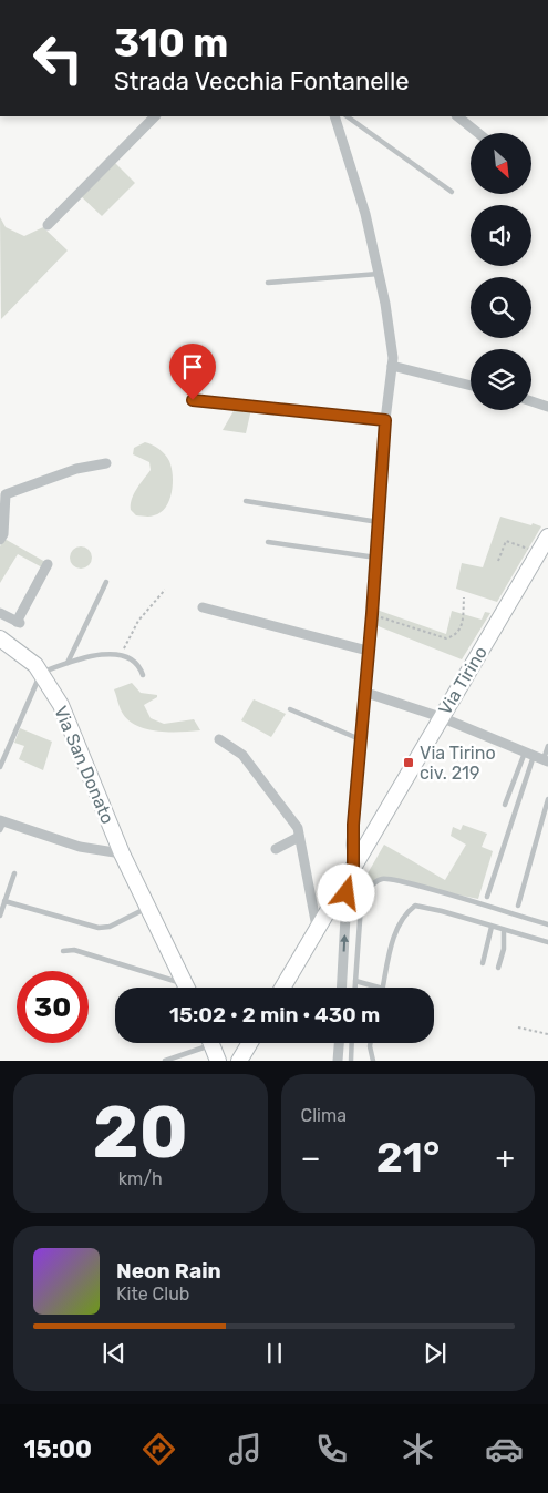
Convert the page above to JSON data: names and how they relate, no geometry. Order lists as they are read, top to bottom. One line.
{"streets":{"street":["Via Tirino","Via San Donato"]},"places":{"transit":["Via Tirino civ. 219"]},"north":"bottom right","page":{"turn":["310 m","Strada Vecchia Fontanelle"],"limit":"30","trip":"15:02 · 2 min · 430 m","tile":[["20","km/h"],"Clima"],"heat":["−","21°","+"],"song":["Neon Rain","Kite Club"],"tabs":"15:00"}}
